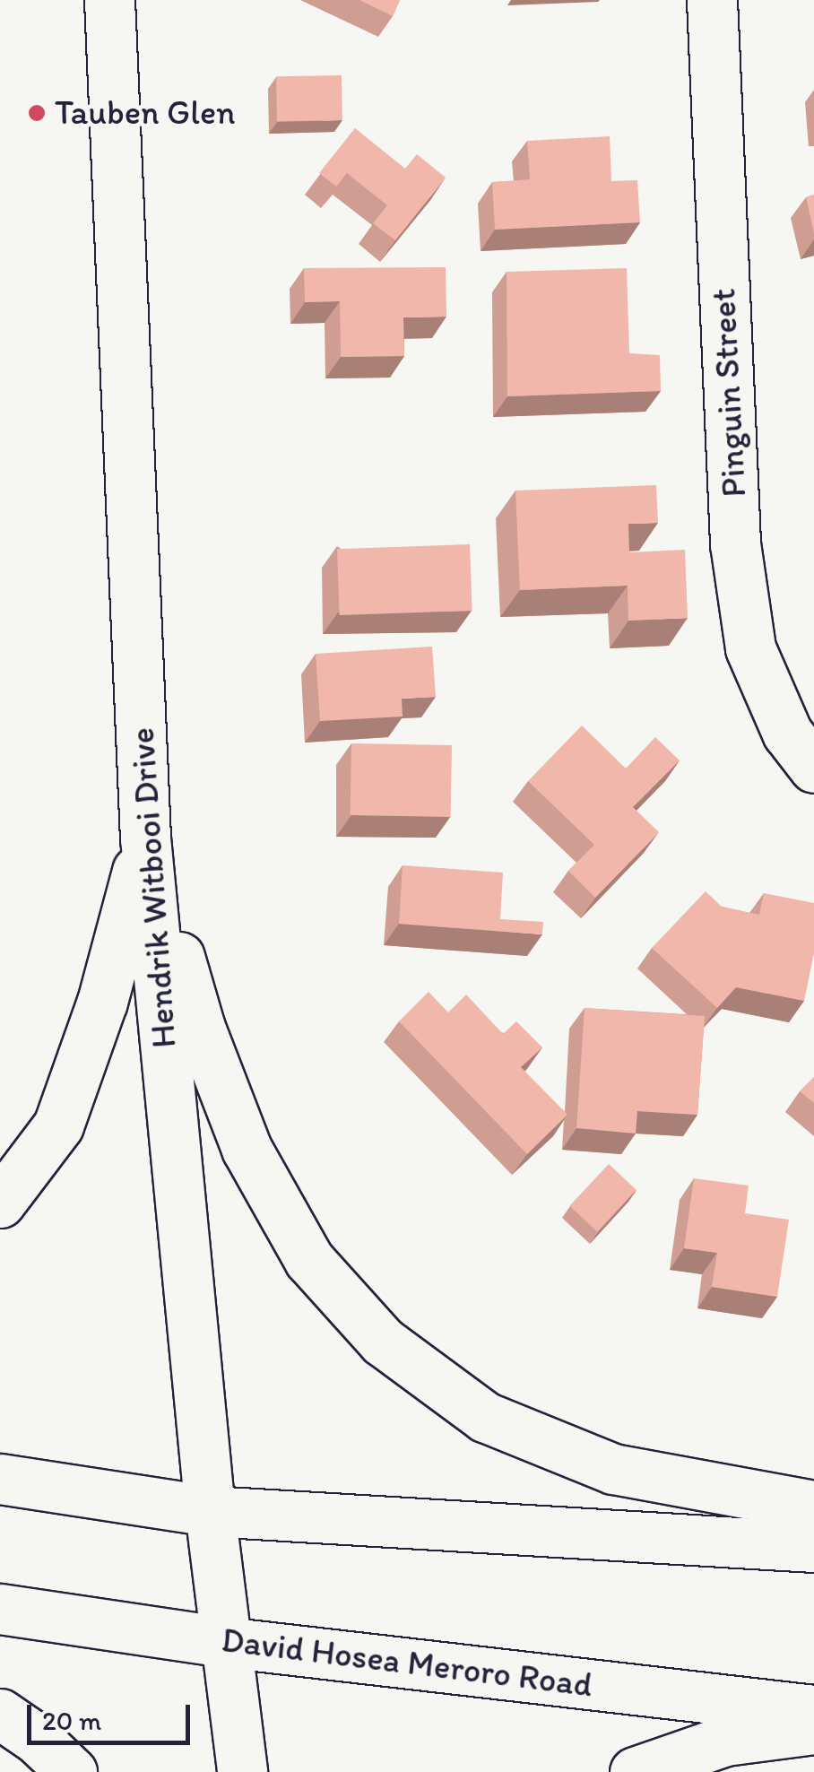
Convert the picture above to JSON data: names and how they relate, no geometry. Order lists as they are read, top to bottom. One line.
{"streets":{"main road":["Pinguin Street","Hendrik Witbooi Drive","David Hosea Meroro Road"]},"crossings":[["Hendrik Witbooi Drive","David Hosea Meroro Road"]],"places":["Tauben Glen"],"scale_bar":"20 m"}
